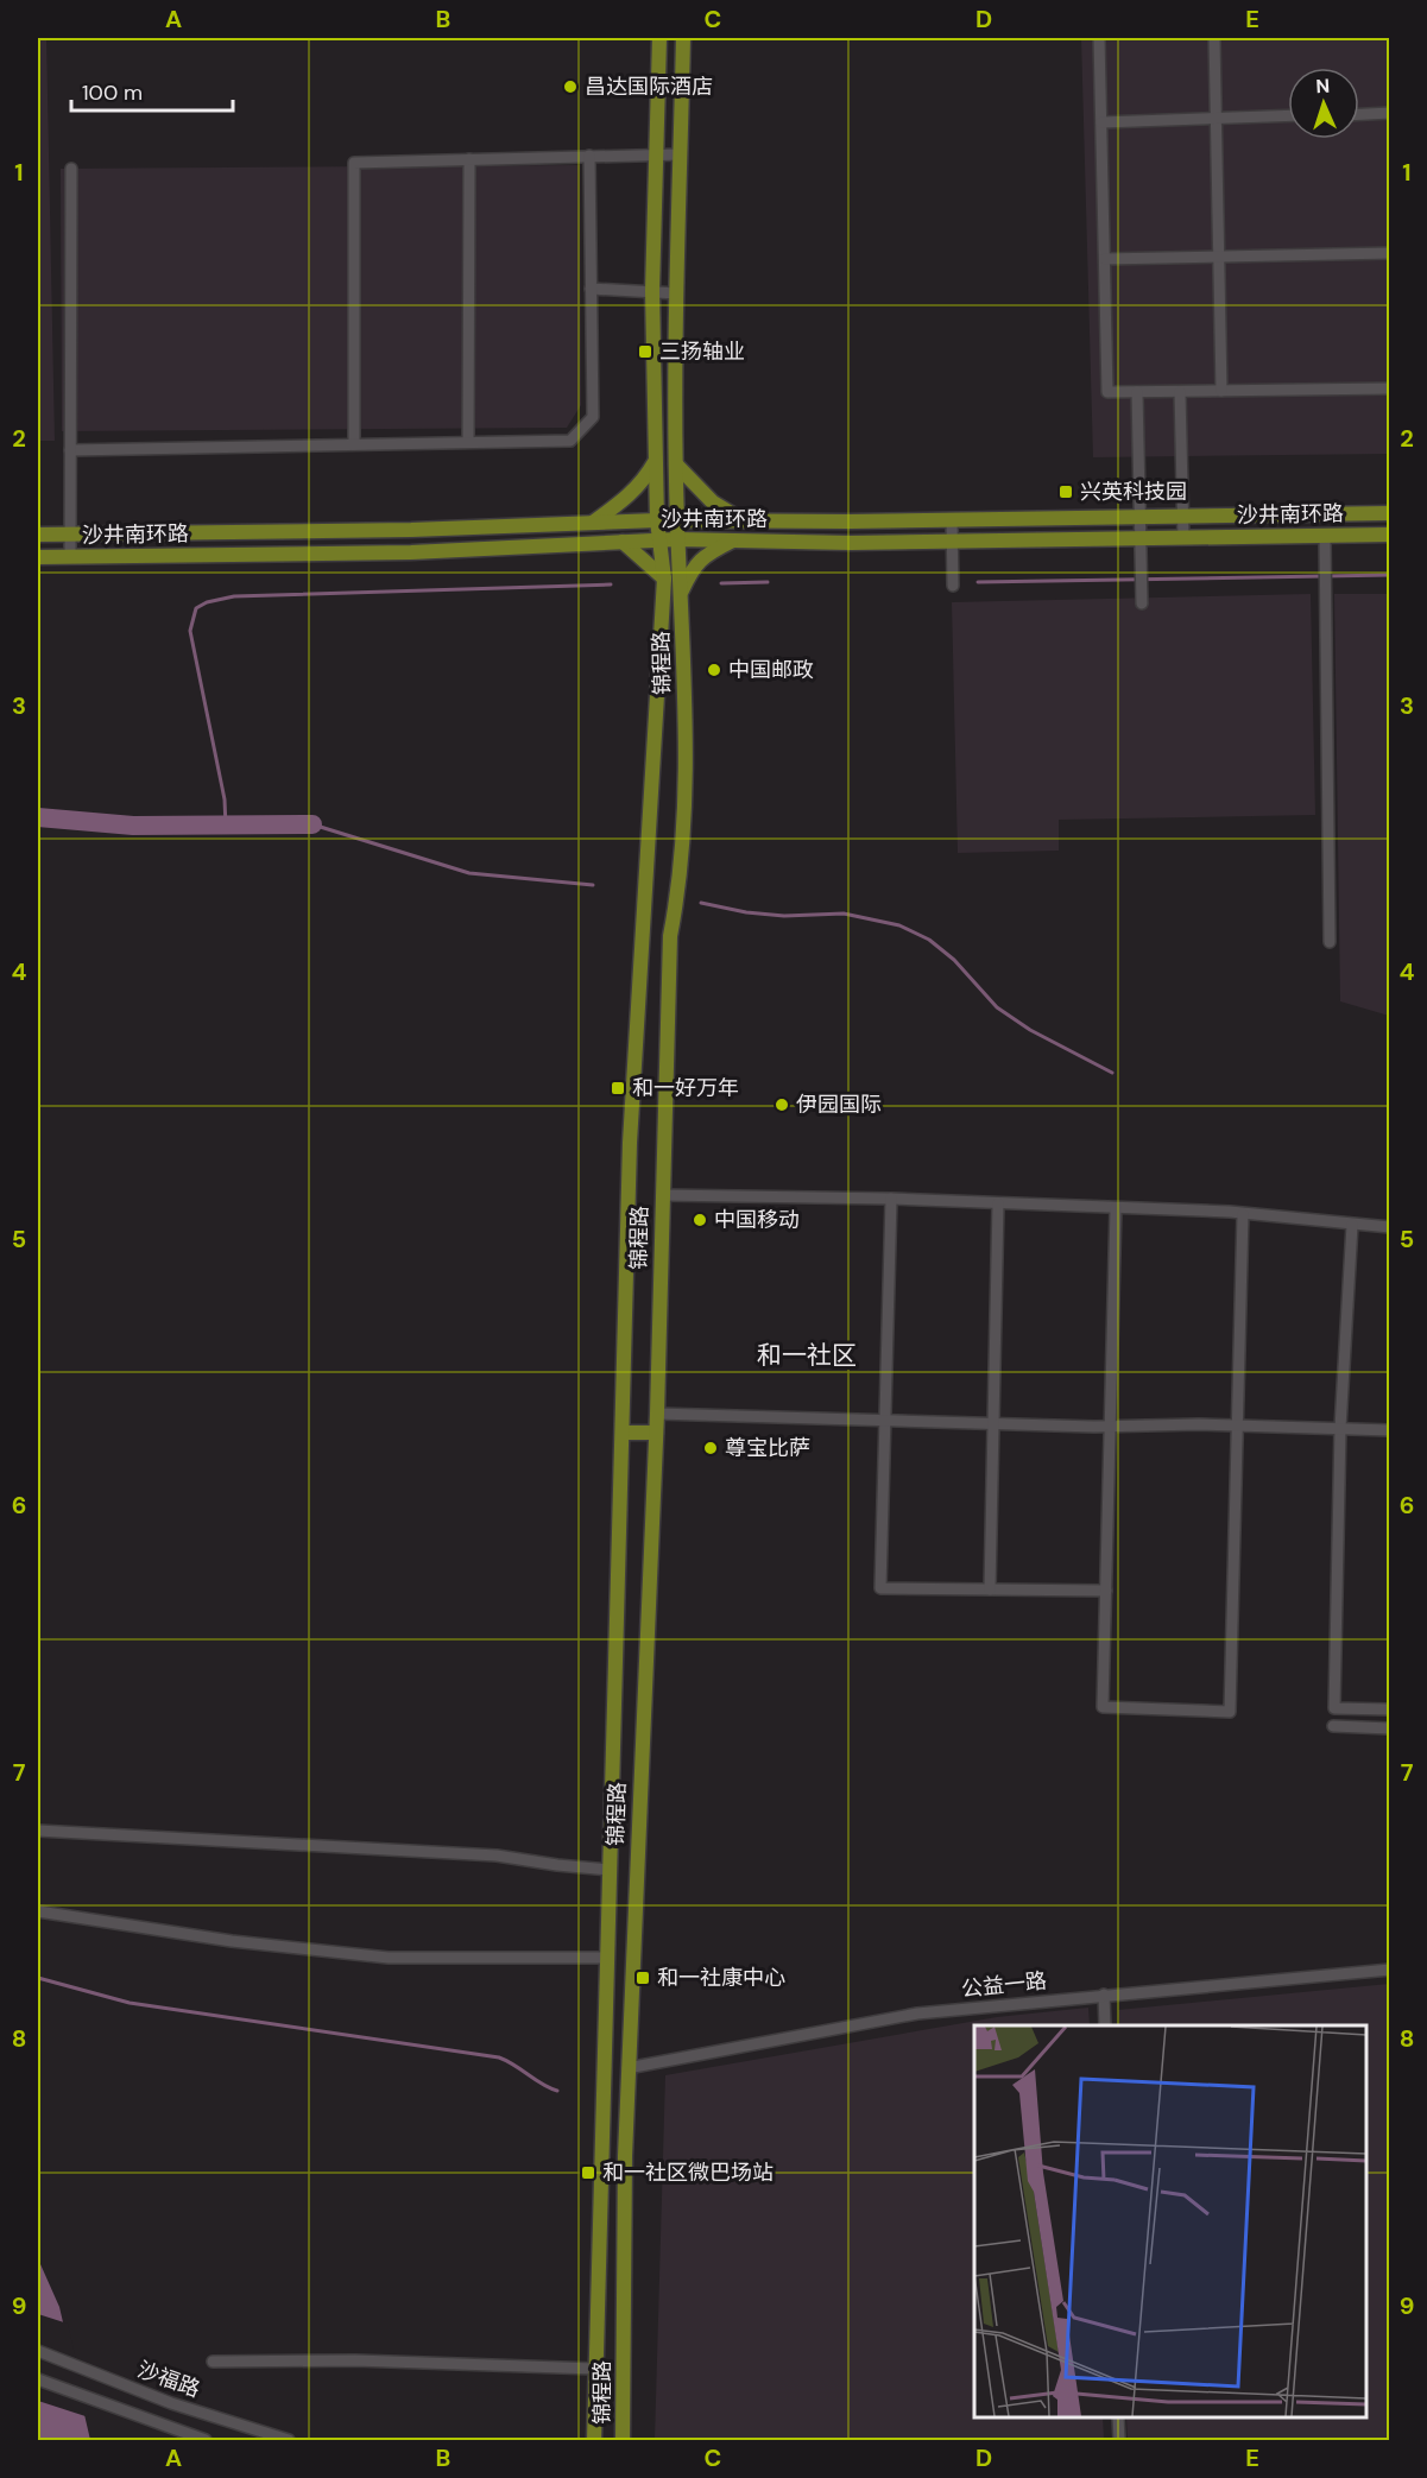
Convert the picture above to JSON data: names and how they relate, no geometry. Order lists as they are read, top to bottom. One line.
{"streets":{"main road":["沙井南环路","锦程路"],"street":["公益一路","沙福路"]},"crossings":[["沙井南环路","锦程路"],["锦程路","公益一路"]],"districts":["和一社区"],"places":{"other":["昌达国际酒店","中国邮政","伊园国际","中国移动","尊宝比萨"],"transit":["三扬轴业","兴英科技园","和一好万年","和一社康中心","和一社区微巴场站"]},"scale_bar":"100 m","north":"top","grid":{"columns":["A","B","C","D","E"],"rows":["1","2","3","4","5","6","7","8","9"]}}
